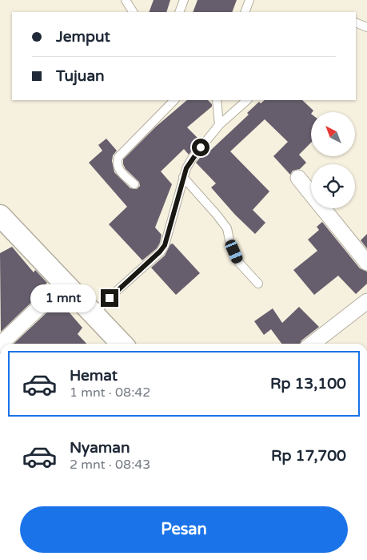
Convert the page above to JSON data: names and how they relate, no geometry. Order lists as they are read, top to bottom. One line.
{"north":"top left","page":{"banner":["Jemput","Tujuan"],"bubble":"1 mnt","list":[{"name":"Hemat","note":"1 mnt · 08:42","value":"Rp 13,100"},{"name":"Nyaman","note":"2 mnt · 08:43","value":"Rp 17,700"}],"buttons":"Pesan"}}
